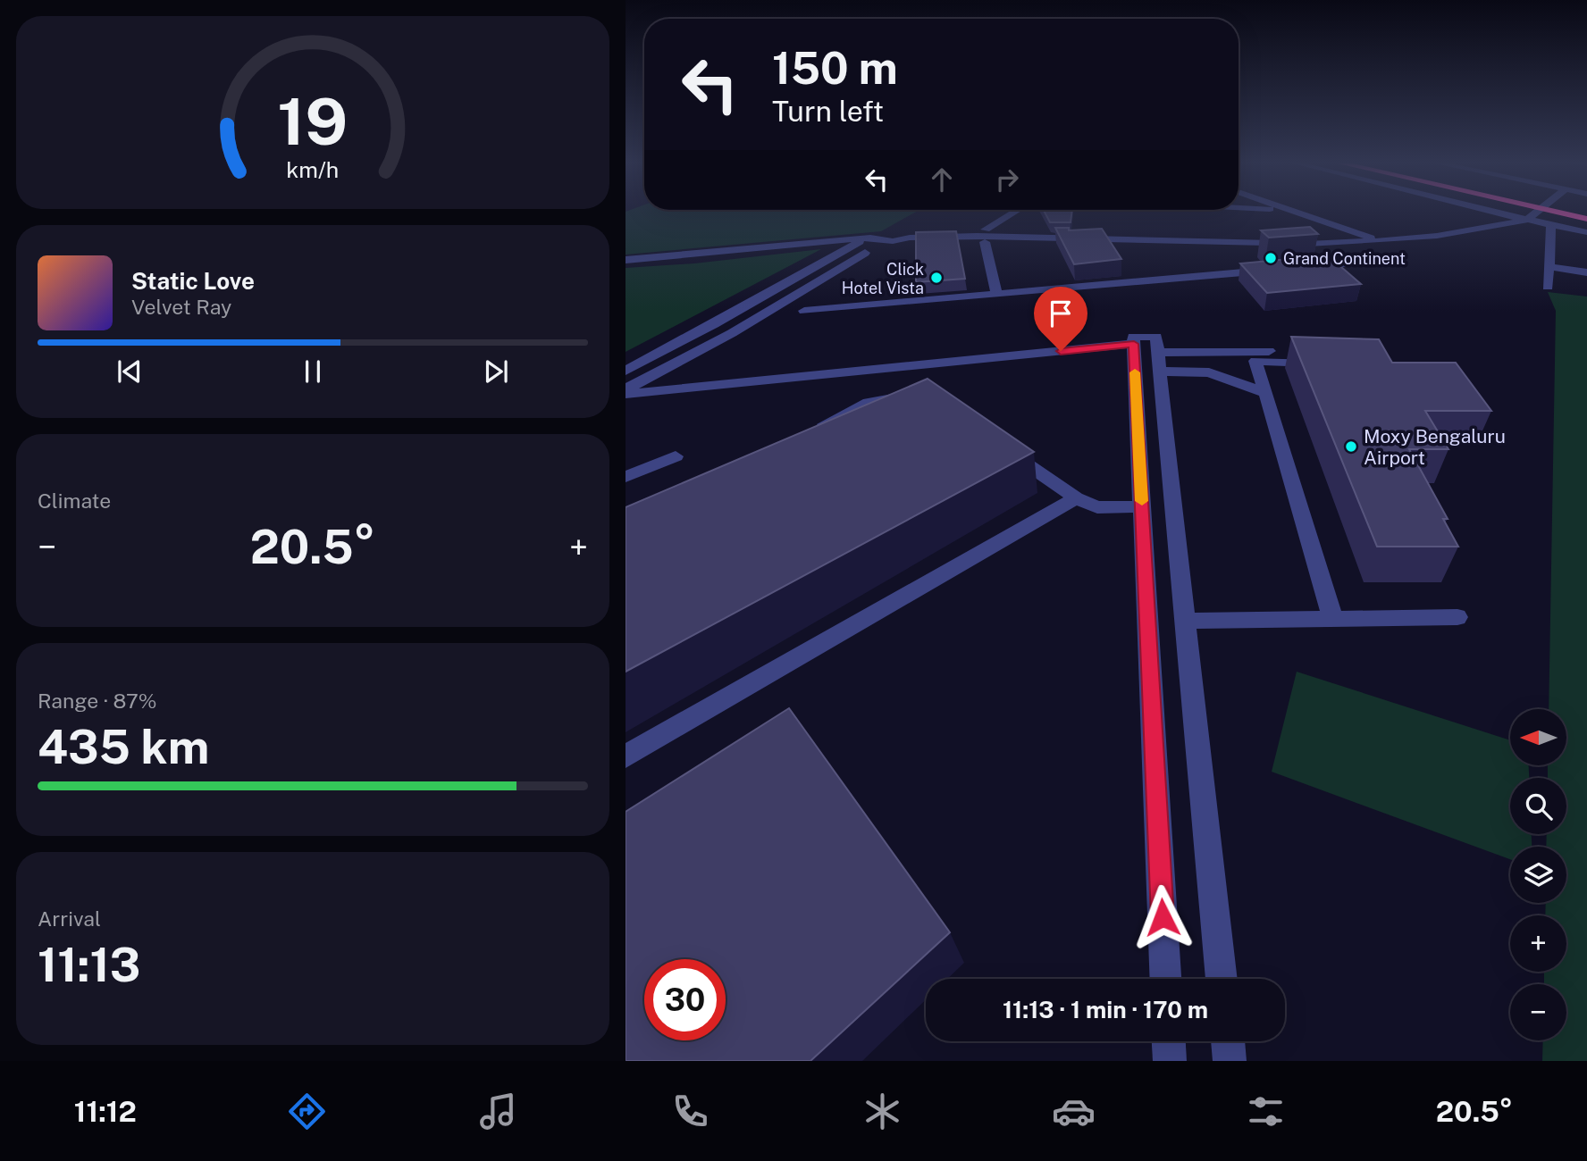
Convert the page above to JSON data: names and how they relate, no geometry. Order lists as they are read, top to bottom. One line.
{"places":["Grand Continent","Click Hotel Vista","Moxy Bengaluru Airport"],"north":"left","page":{"turn":["150 m","Turn left"],"song":["Static Love","Velvet Ray"],"tile":["Climate",["Range · 87%","435 km"],["Arrival","11:13"]],"heat":["−","20.5°","+"],"map_buttons":["+","−"],"limit":"30","trip":"11:13 · 1 min · 170 m","tabs":["11:12","20.5°"],"gauge":["19","km/h"]}}
